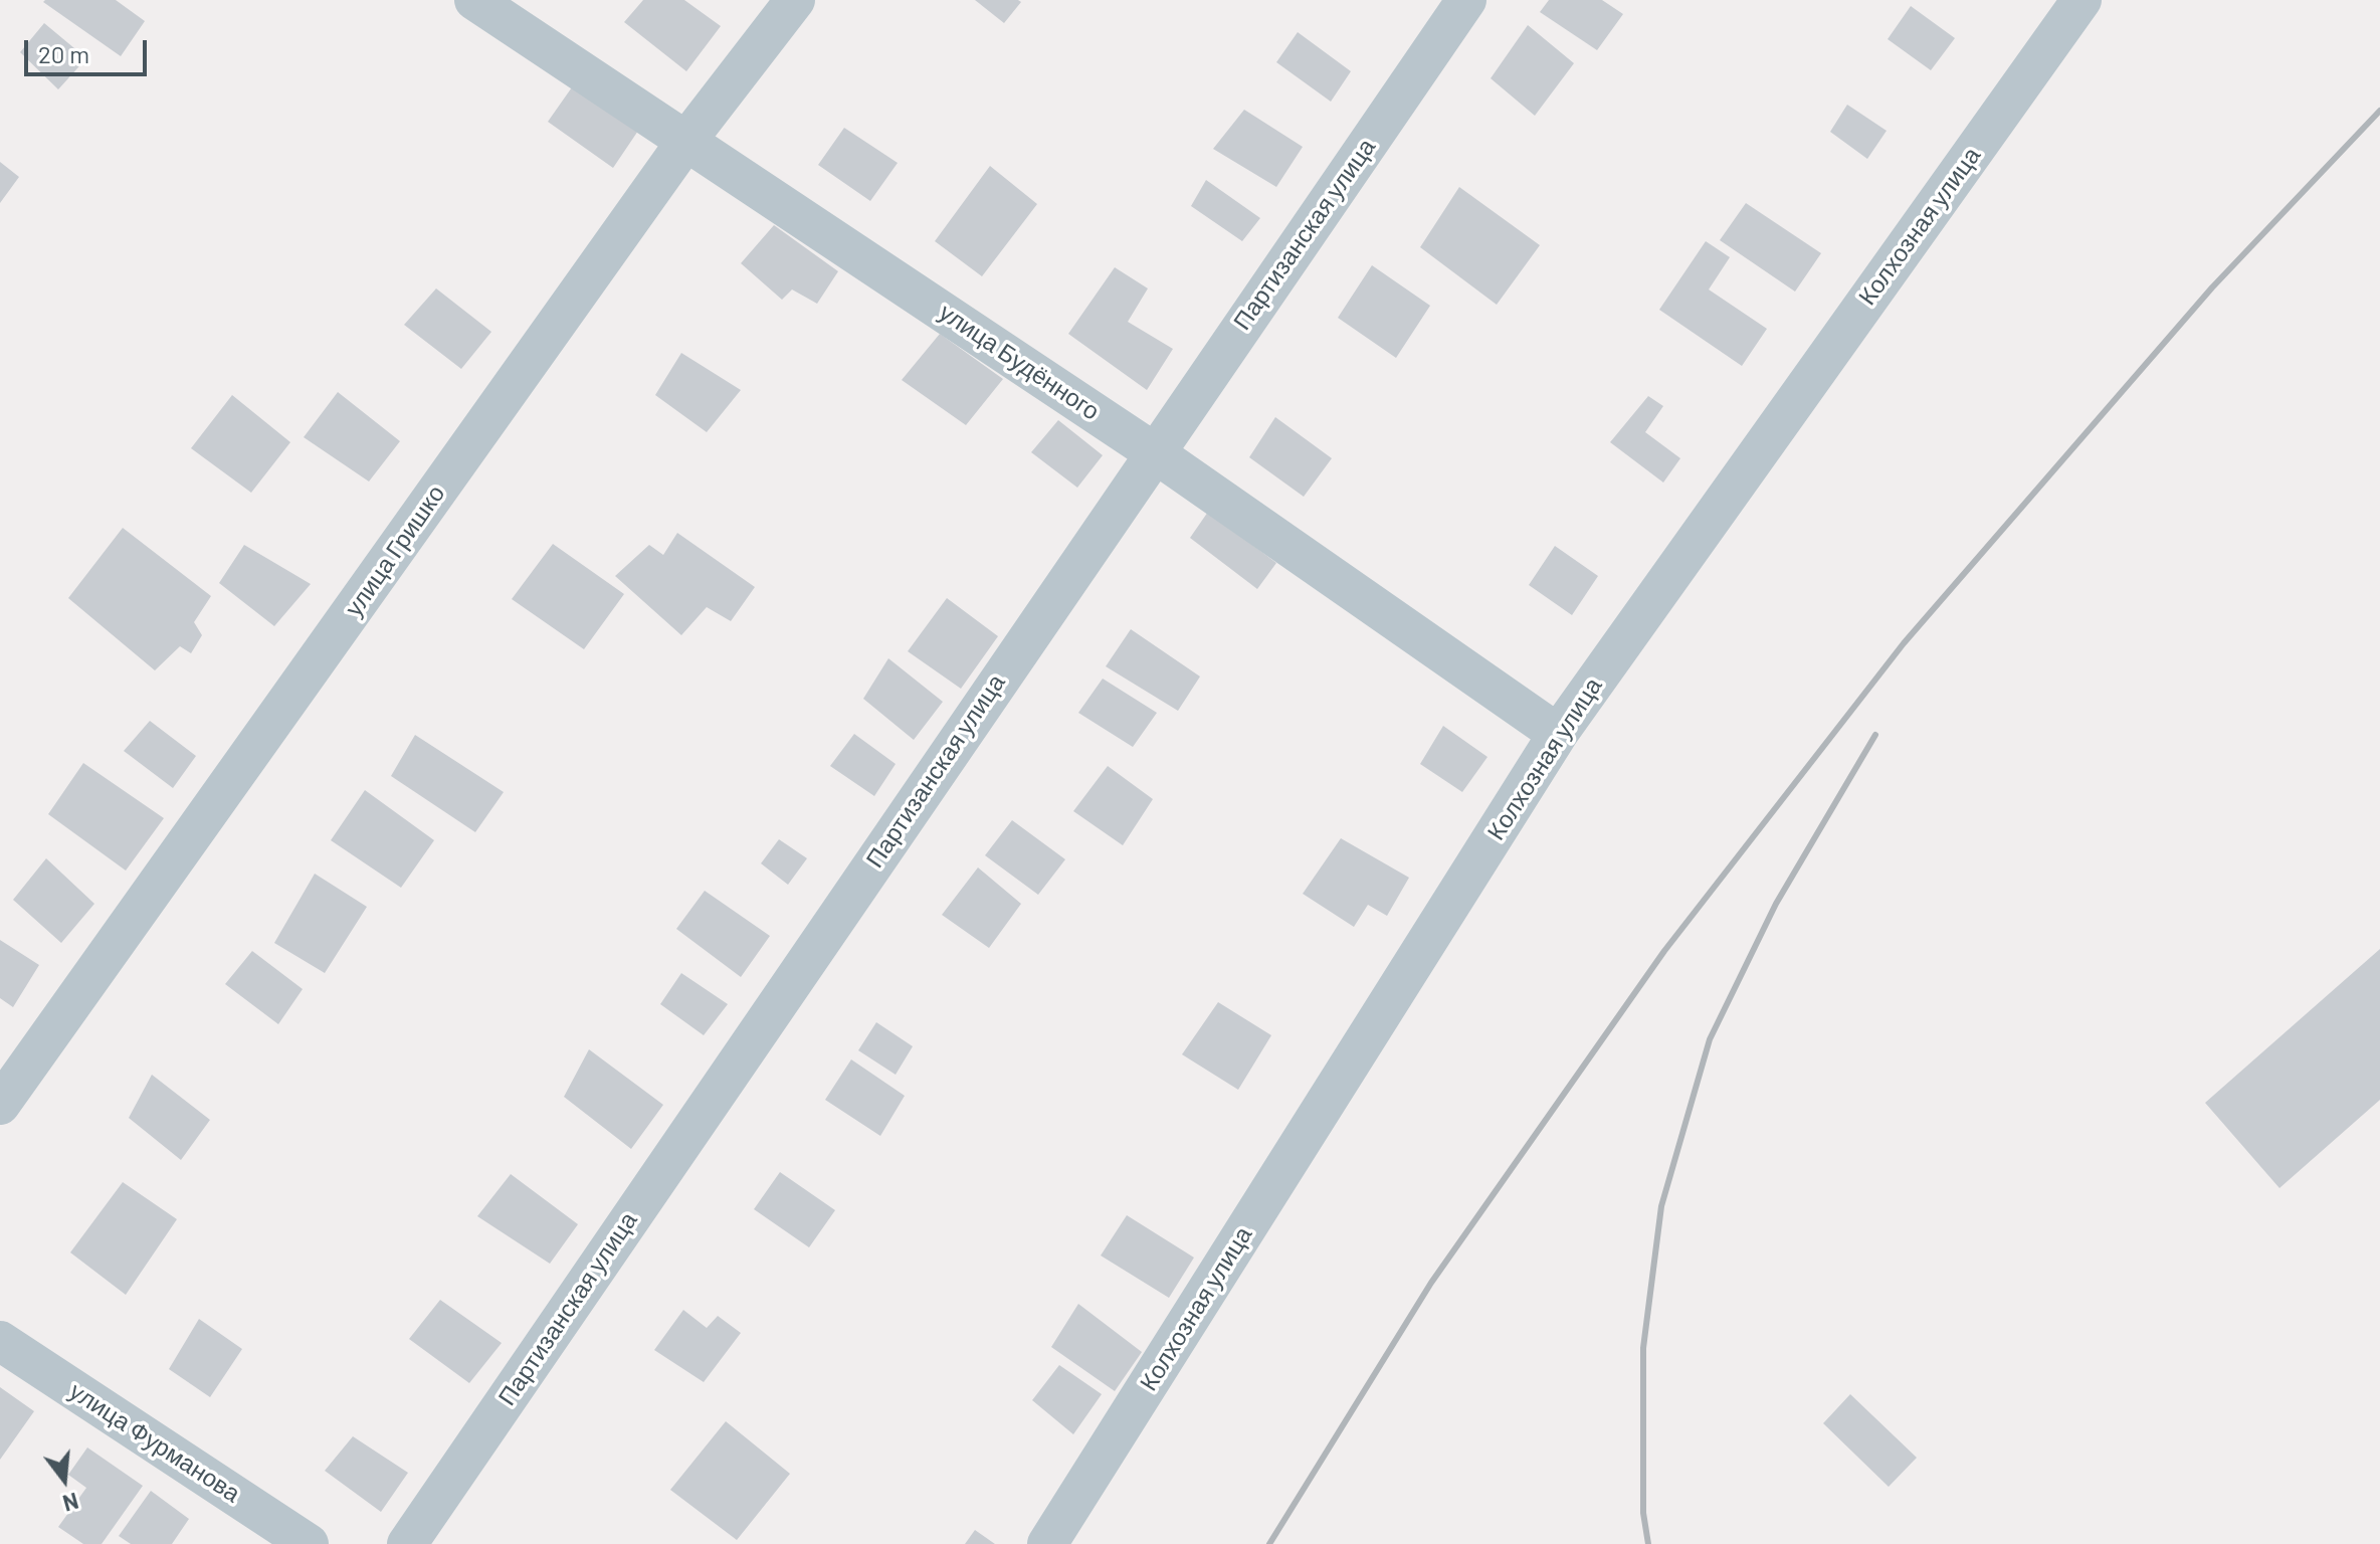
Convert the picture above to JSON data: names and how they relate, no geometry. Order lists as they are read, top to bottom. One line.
{"streets":{"street":["Колхозная улица","Партизанская улица","улица Будённого","улица Гришко","улица Фурманова"]},"crossings":[["Колхозная улица","улица Будённого"],["Партизанская улица","улица Будённого"],["улица Будённого","улица Гришко"]],"scale_bar":"20 m","north":"bottom"}
